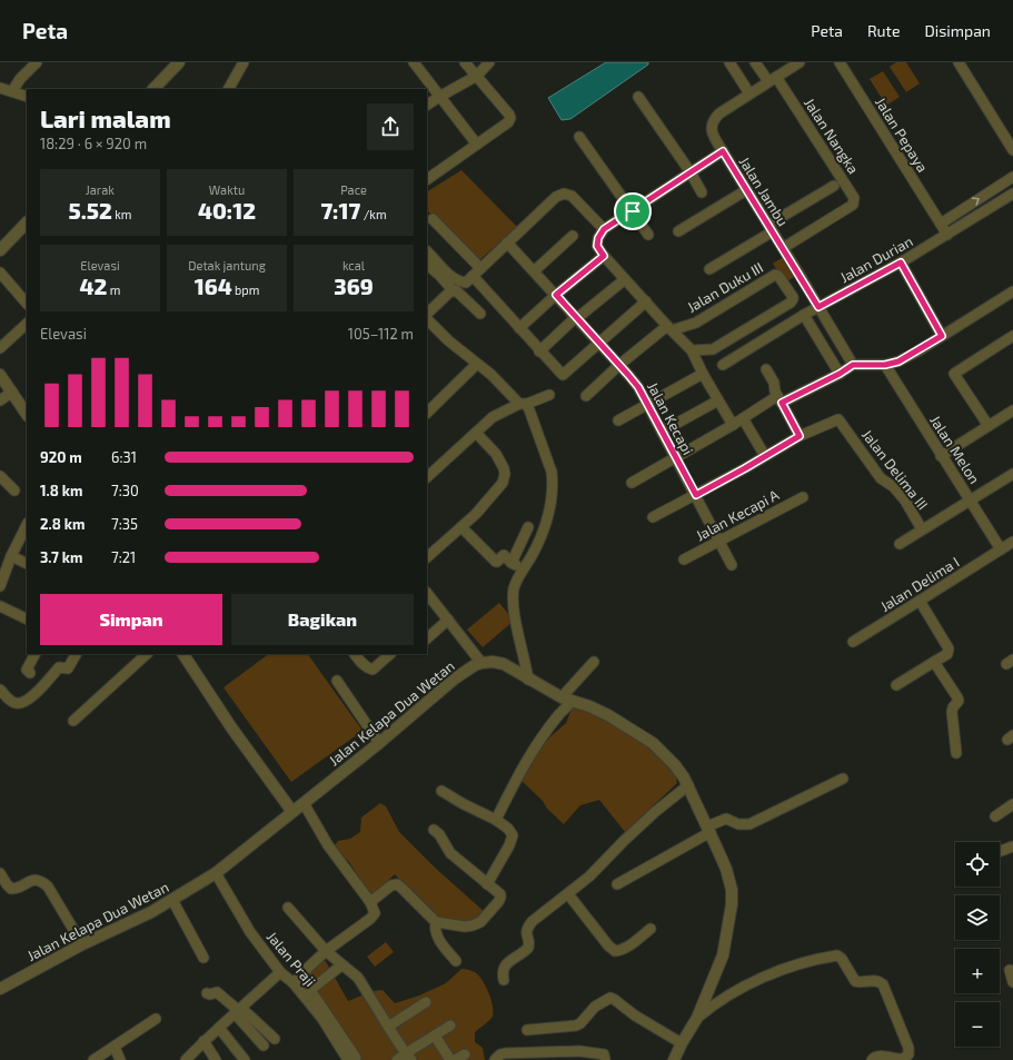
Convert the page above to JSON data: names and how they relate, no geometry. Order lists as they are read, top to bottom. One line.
{"streets":{"street":["Jalan Pepaya","Jalan Nangka","Jalan Jambu","Jalan Durian","Jalan Duku III","Jalan Kecapi","Jalan Melon","Jalan Delima III","Jalan Kecapi A","Jalan Delima I","Jalan Kelapa Dua Wetan","Jalan Praji"]},"crossings":[["Jalan Nangka","Jalan Jambu"],["Jalan Jambu","Jalan Durian"],["Jalan Kecapi","Jalan Kecapi A"],["Jalan Melon","Jalan Delima I"],["Jalan Kelapa Dua Wetan","Jalan Praji"]],"page":{"header":"Peta","nav":["Peta","Rute","Disimpan"],"heading":["Lari malam","18:29 · 6 × 920 m"],"stats":[["Jarak","5.52 km"],["Waktu","40:12"],["Pace","7:17 /km"],["Elevasi","42 m"],["Detak jantung","164 bpm"],["kcal","369"]],"chart":["Elevasi","105–112 m"],"list":[{"name":"920 m","note":"6:31"},{"name":"1.8 km","note":"7:30"},{"name":"2.8 km","note":"7:35"},{"name":"3.7 km","note":"7:21"}],"buttons":["Simpan","Bagikan"],"map_buttons":["+","−"]}}
